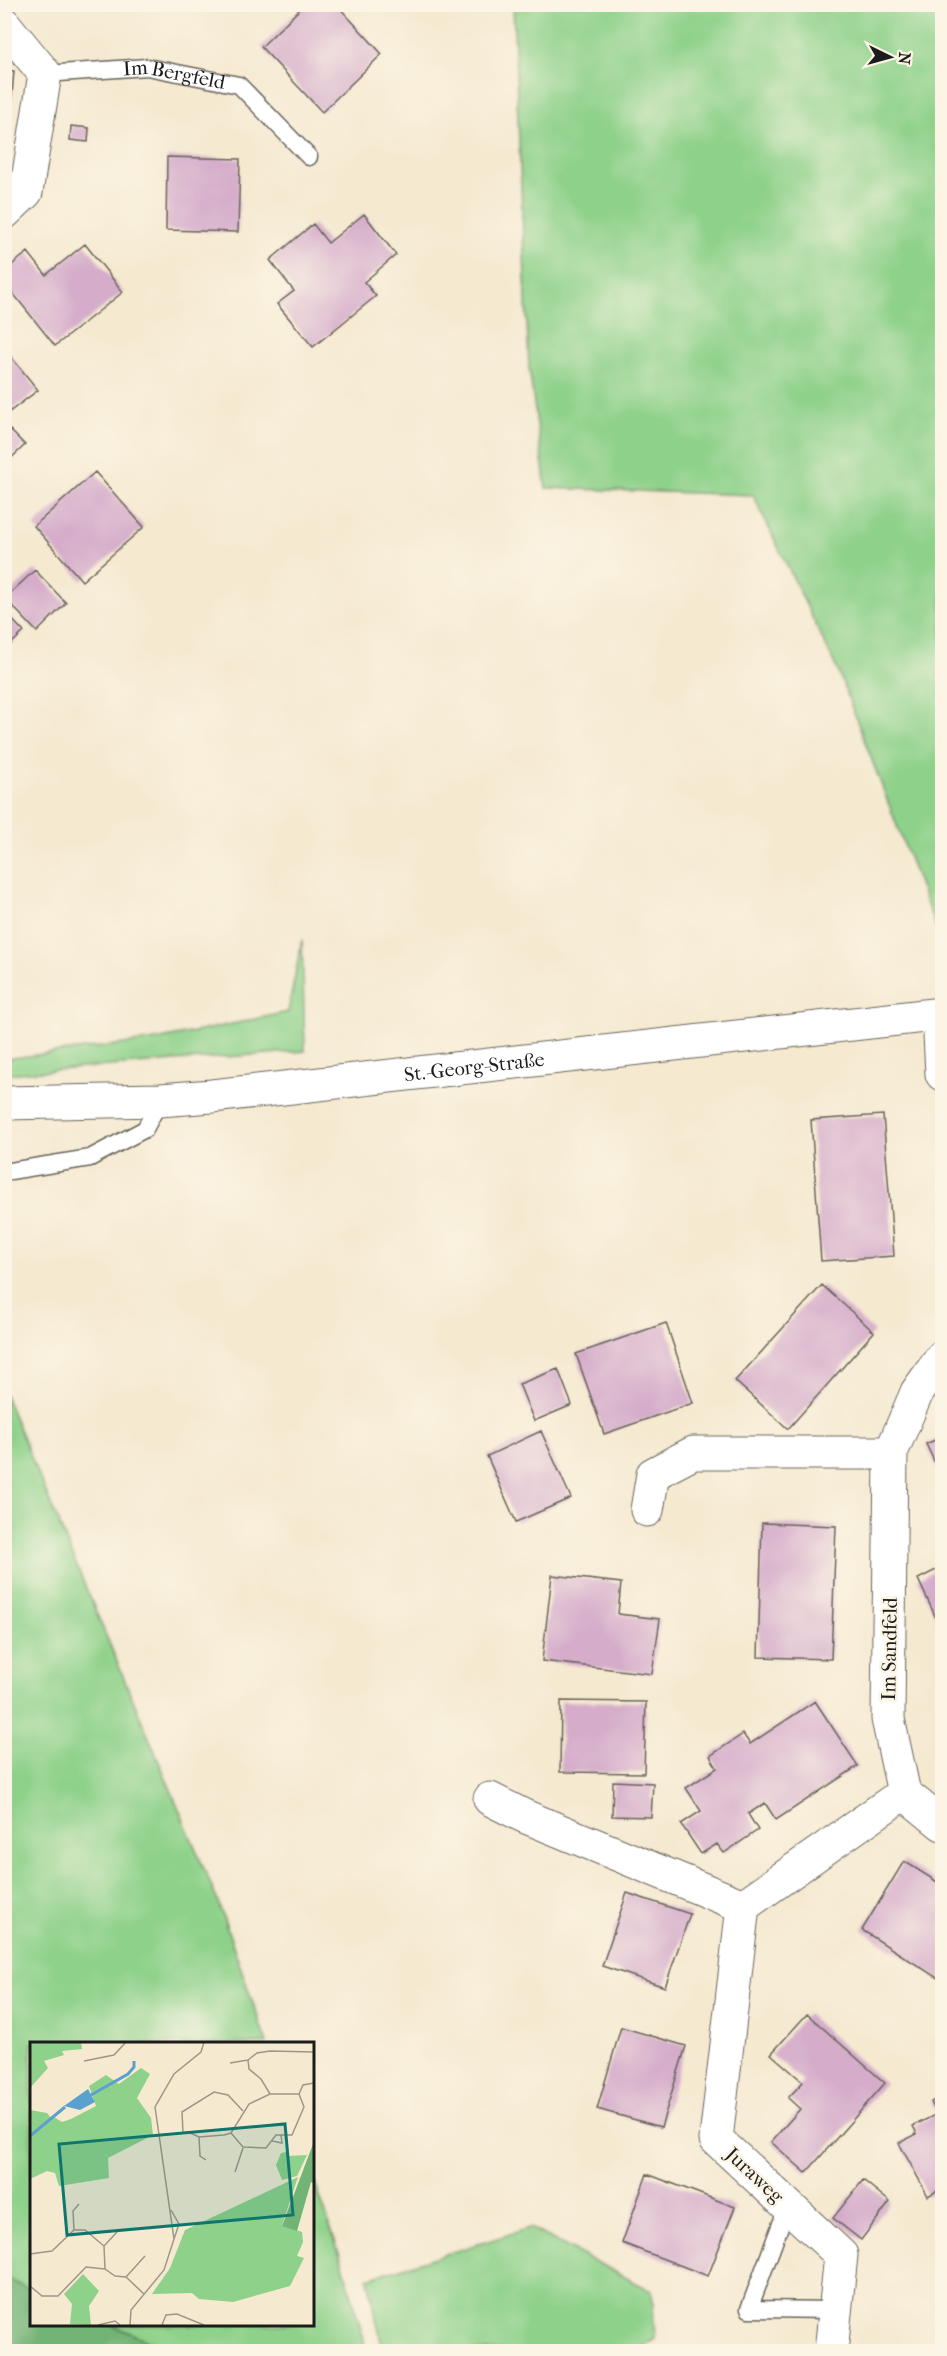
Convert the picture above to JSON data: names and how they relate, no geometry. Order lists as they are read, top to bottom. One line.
{"streets":{"street":["St.-Georg-Straße","Im Sandfeld","Juraweg"],"lane":["Im Bergfeld"]},"north":"right"}
